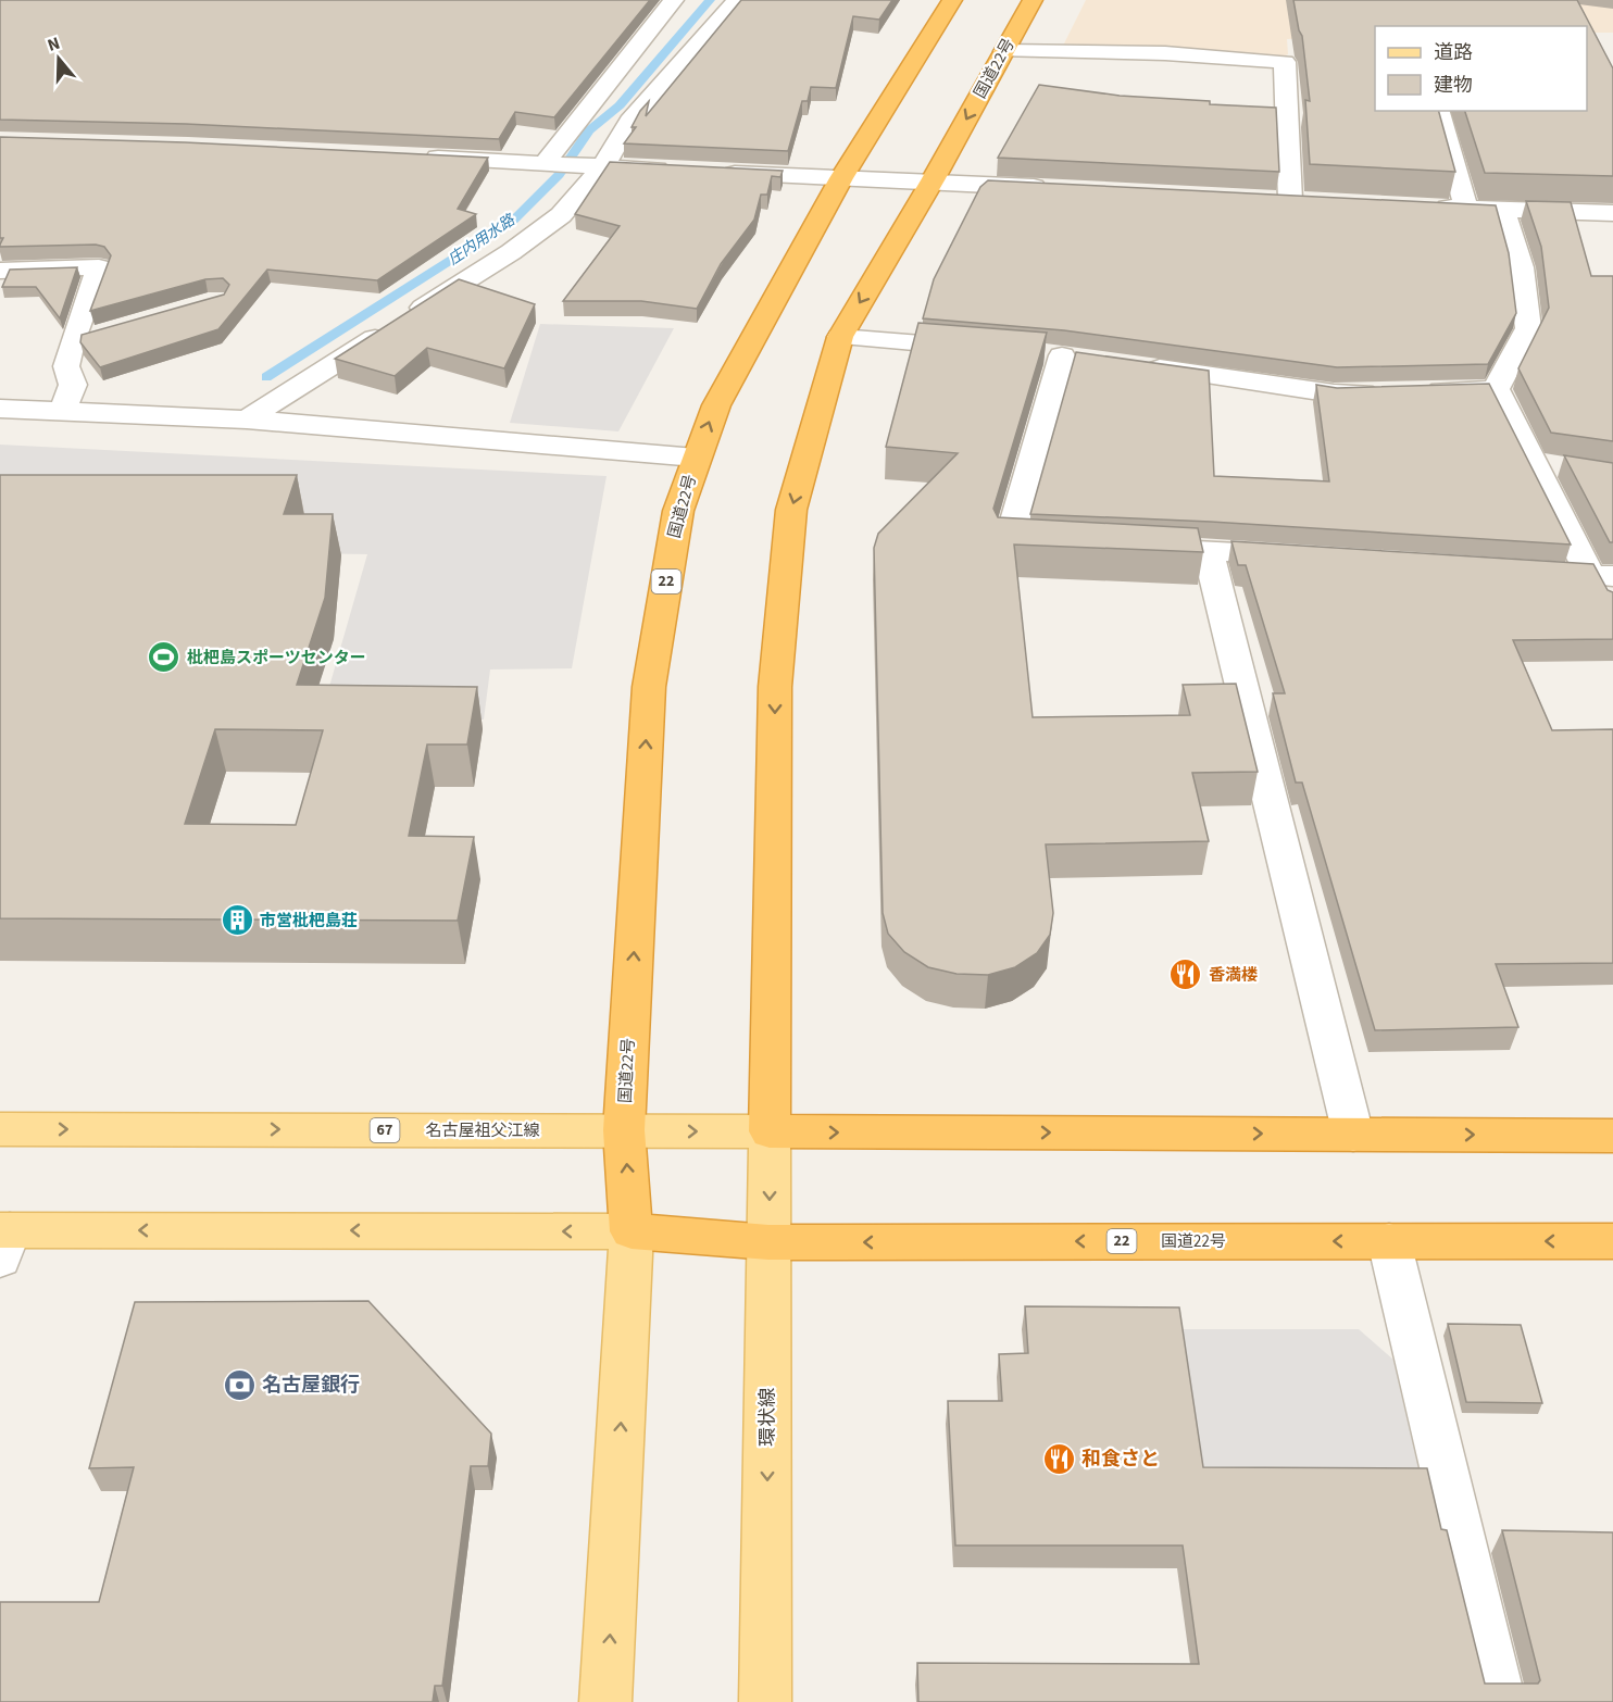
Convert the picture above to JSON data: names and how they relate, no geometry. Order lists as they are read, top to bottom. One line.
{"streets":{"highway":["国道22号","22"],"main road":["67","名古屋祖父江線","環状線"]},"crossings":[["国道22号","名古屋祖父江線"],["国道22号","環状線"],["名古屋祖父江線","環状線"]],"water":["庄内用水路"],"places":{"sports":["枇杷島スポーツセンター"],"building":["市営枇杷島荘"],"restaurant":["香満楼","和食さと"],"bank":["名古屋銀行"]},"legend":["道路","建物"],"north":"top"}
